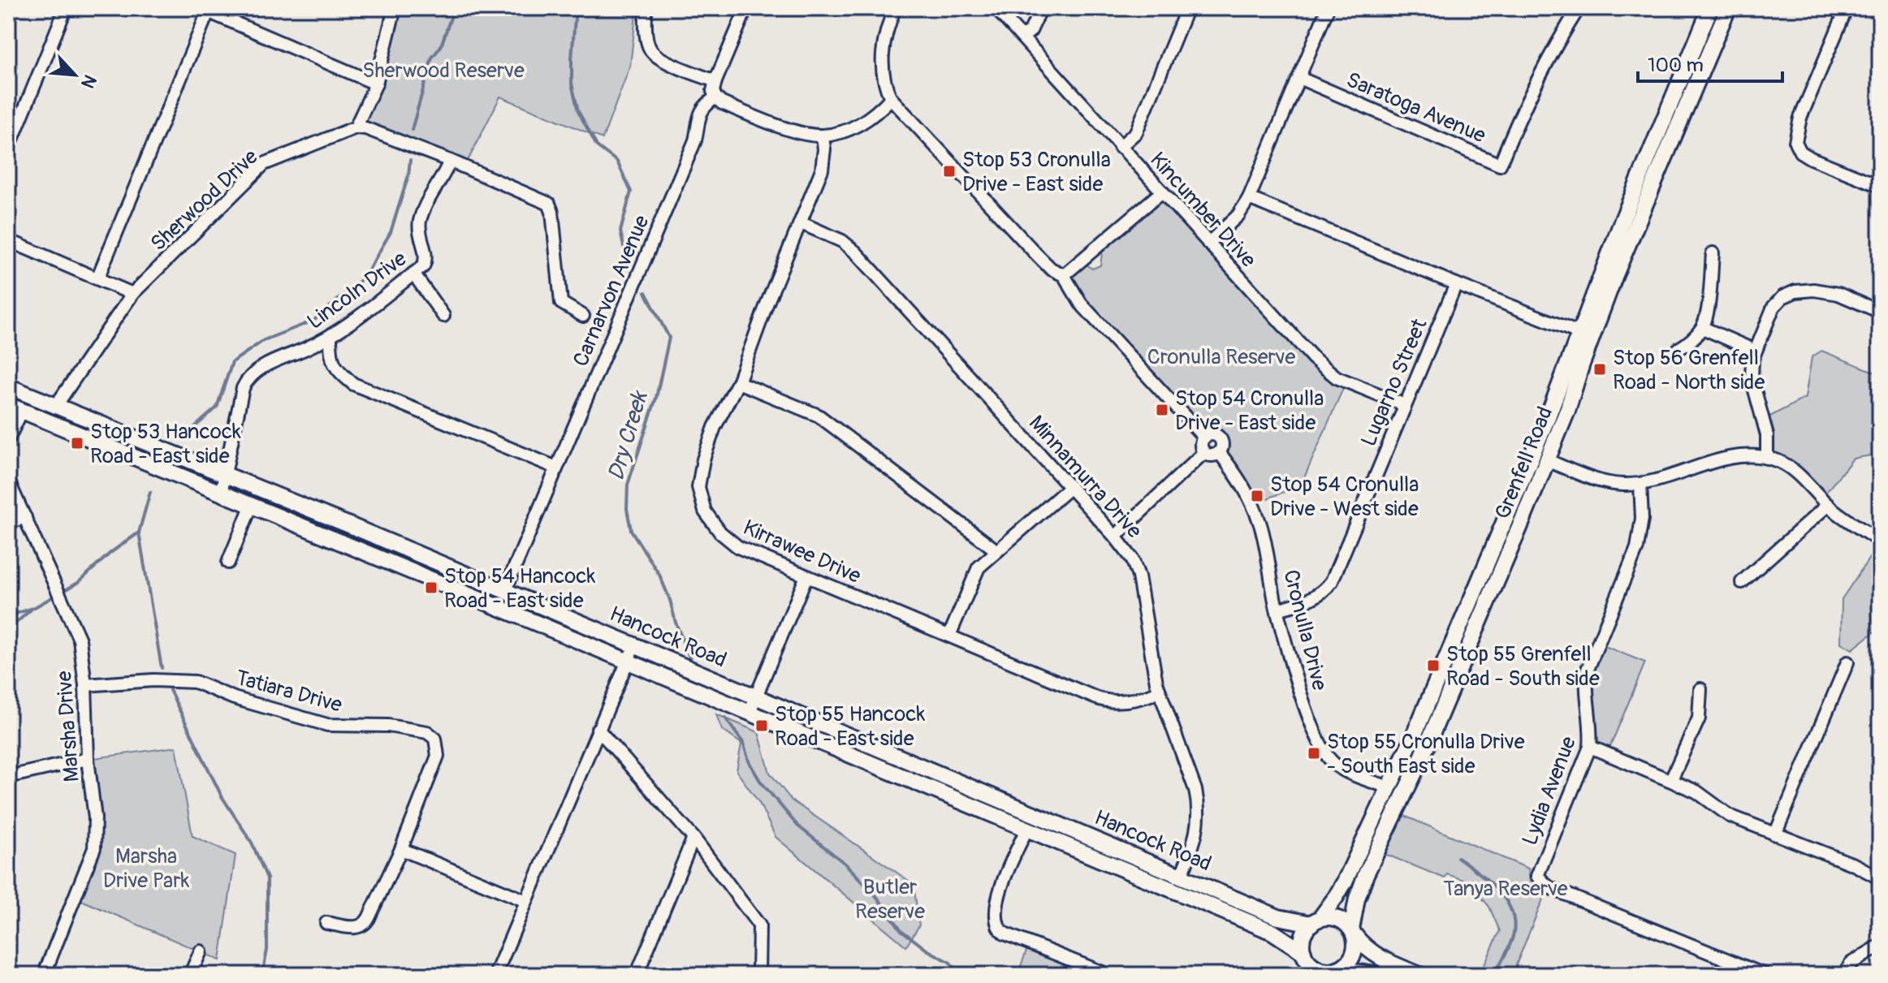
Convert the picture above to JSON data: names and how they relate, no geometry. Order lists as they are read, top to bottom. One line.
{"streets":{"main road":["Grenfell Road","Hancock Road"],"street":["Saratoga Avenue","Sherwood Drive","Kincumber Drive","Lincoln Drive","Carnarvon Avenue","Lugarno Street","Minnamurra Drive","Kirrawee Drive","Cronulla Drive","Tatiara Drive","Marsha Drive","Lydia Avenue"]},"crossings":[["Sherwood Drive","Hancock Road"],["Kincumber Drive","Lugarno Street"],["Lincoln Drive","Hancock Road"],["Carnarvon Avenue","Hancock Road"],["Lugarno Street","Cronulla Drive"],["Grenfell Road","Cronulla Drive"],["Grenfell Road","Hancock Road"],["Minnamurra Drive","Kirrawee Drive"],["Minnamurra Drive","Hancock Road"],["Tatiara Drive","Marsha Drive"]],"water":["Dry Creek"],"parks":["Sherwood Reserve","Cronulla Reserve","Marsha Drive Park","Butler Reserve","Tanya Reserve"],"places":{"transit":["Stop 53 Cronulla Drive - East side","Stop 56 Grenfell Road - North side","Stop 54 Cronulla Drive - East side","Stop 53 Hancock Road - East side","Stop 54 Cronulla Drive - West side","Stop 54 Hancock Road - East side","Stop 55 Grenfell Road - South side","Stop 55 Hancock Road - East side","Stop 55 Cronulla Drive - South East side"]},"scale_bar":"100 m","north":"bottom right"}
